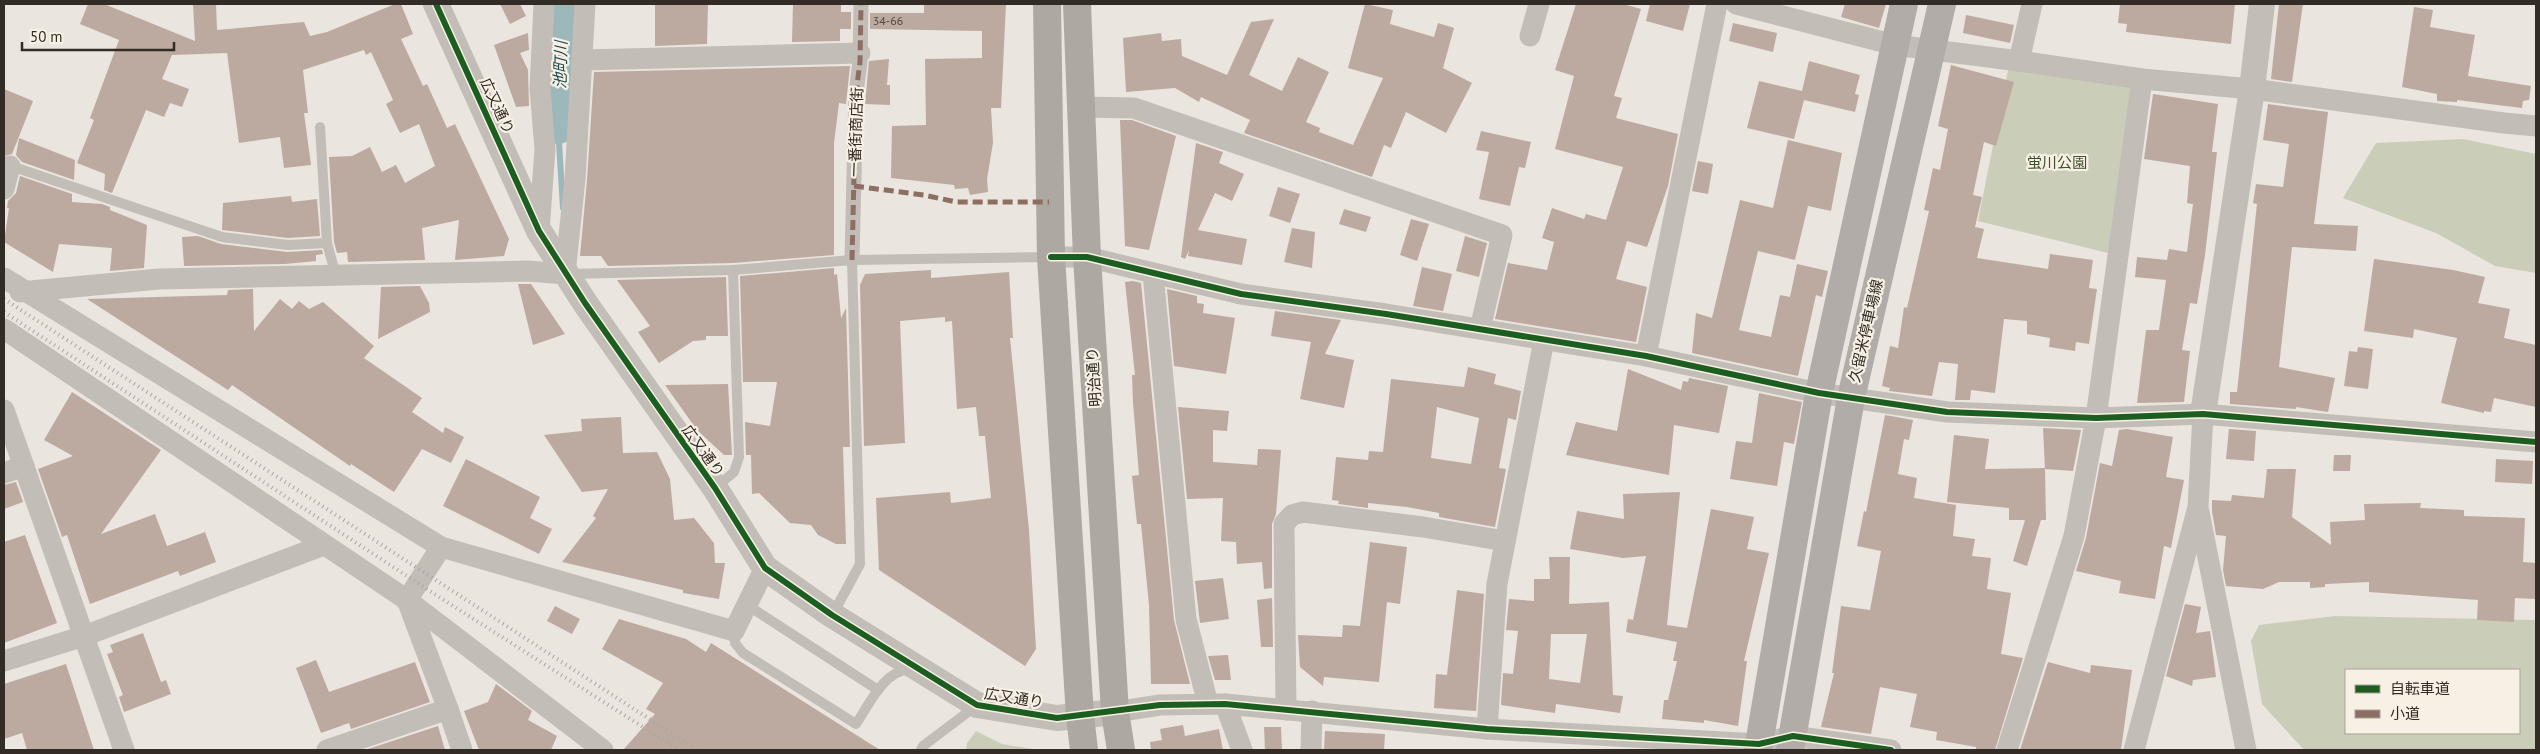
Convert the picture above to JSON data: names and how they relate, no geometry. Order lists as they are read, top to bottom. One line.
{"streets":{"highway":["明治通り"],"main road":["久留米停車場線"],"street":["広又通り","一番街商店街"]},"crossings":[["広又通り","明治通り"]],"water":["池町川"],"parks":["蛍川公園"],"house_numbers":["34-66"],"legend":["自転車道","小道"],"scale_bar":"50 m"}
